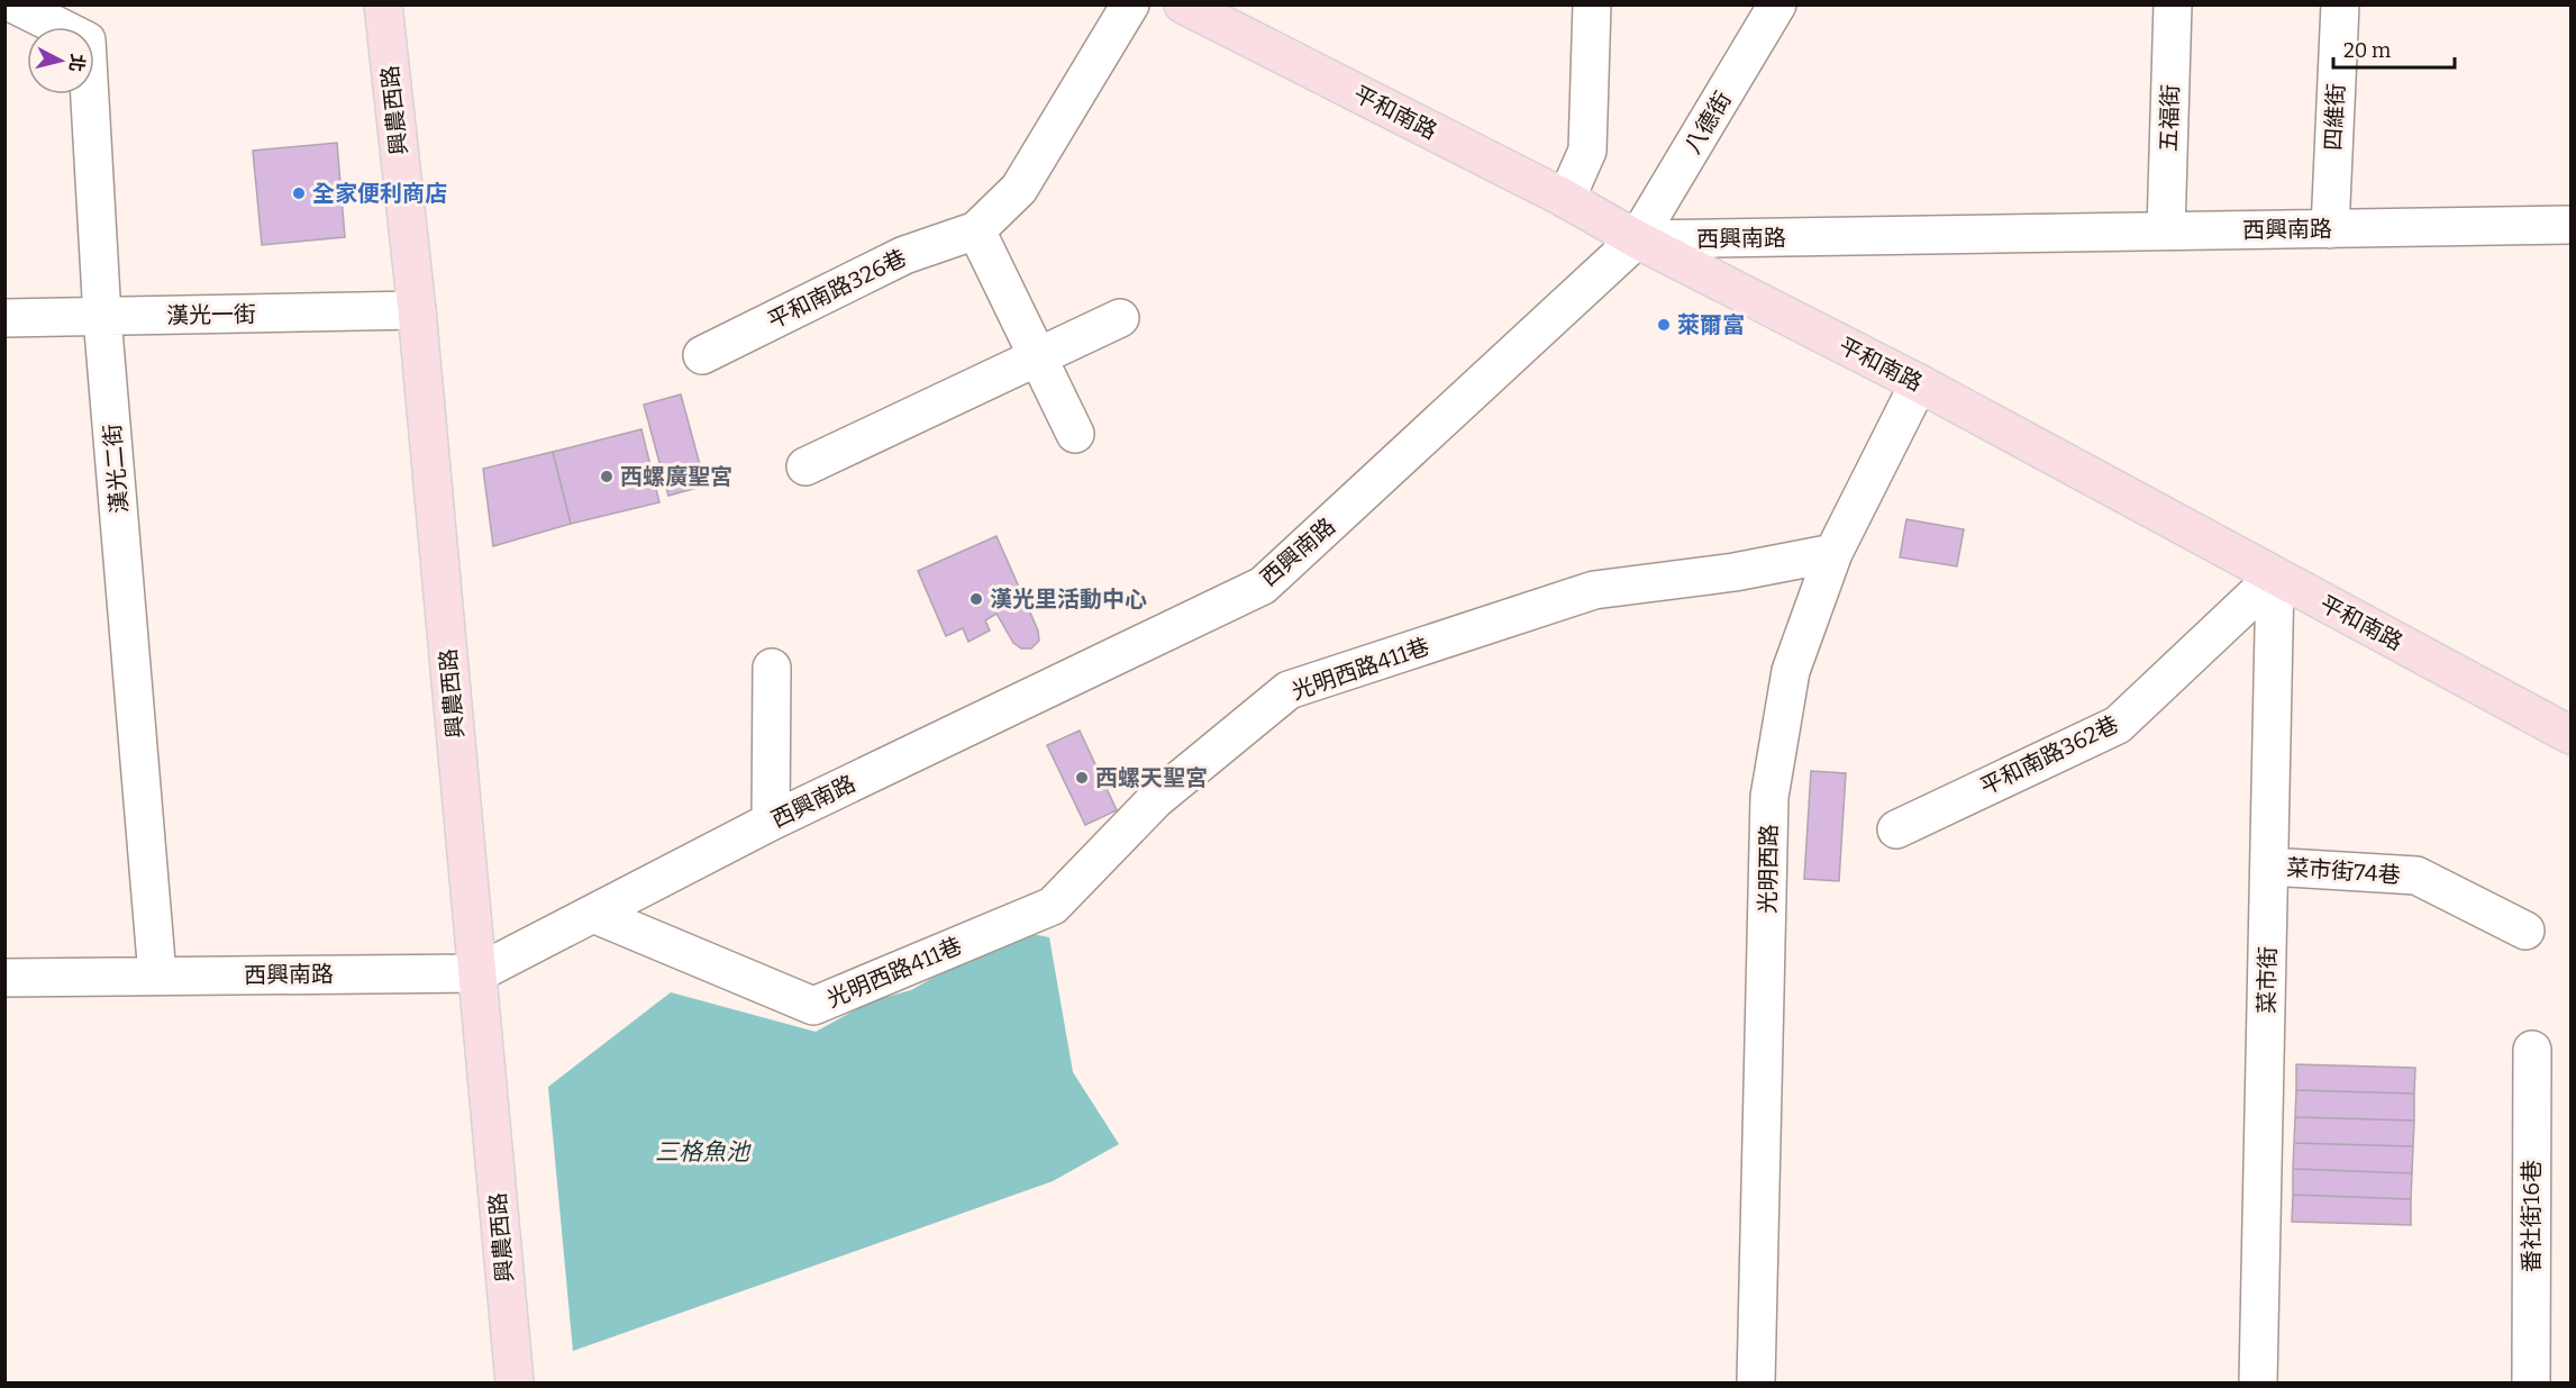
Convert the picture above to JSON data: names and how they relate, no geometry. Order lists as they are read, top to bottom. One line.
{"streets":{"main road":["興農西路","平和南路"],"street":["四維街","五福街","八德街","西興南路","平和南路326巷","漢光一街","漢光二街","光明西路411巷","平和南路362巷","光明西路","菜市街74巷","菜市街","番社街16巷"]},"crossings":[["興農西路","西興南路"],["興農西路","漢光一街"],["平和南路","八德街"],["平和南路","西興南路"],["平和南路","平和南路362巷"],["平和南路","光明西路"],["平和南路","菜市街"],["四維街","西興南路"],["五福街","西興南路"],["八德街","西興南路"],["西興南路","漢光二街"],["西興南路","光明西路411巷"],["漢光一街","漢光二街"],["光明西路411巷","光明西路"],["平和南路362巷","菜市街"],["菜市街74巷","菜市街"]],"water":["三格魚池"],"places":["全家便利商店","萊爾富","西螺廣聖宮","漢光里活動中心","西螺天聖宮"],"scale_bar":"20 m","north":"right"}
